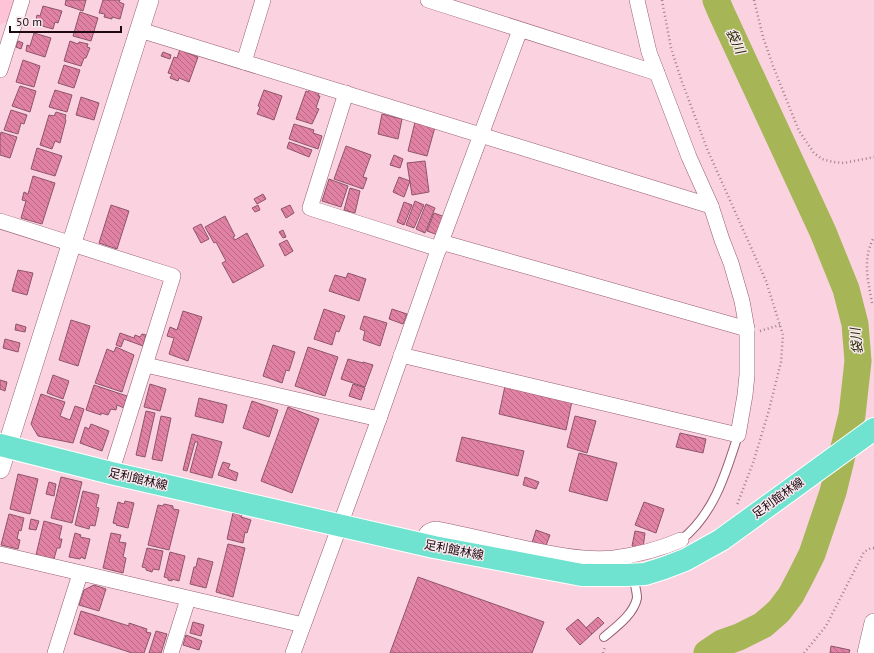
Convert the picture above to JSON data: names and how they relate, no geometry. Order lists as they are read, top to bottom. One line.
{"streets":{"main road":["足利館林線"]},"water":["袋川"],"scale_bar":"50 m"}
